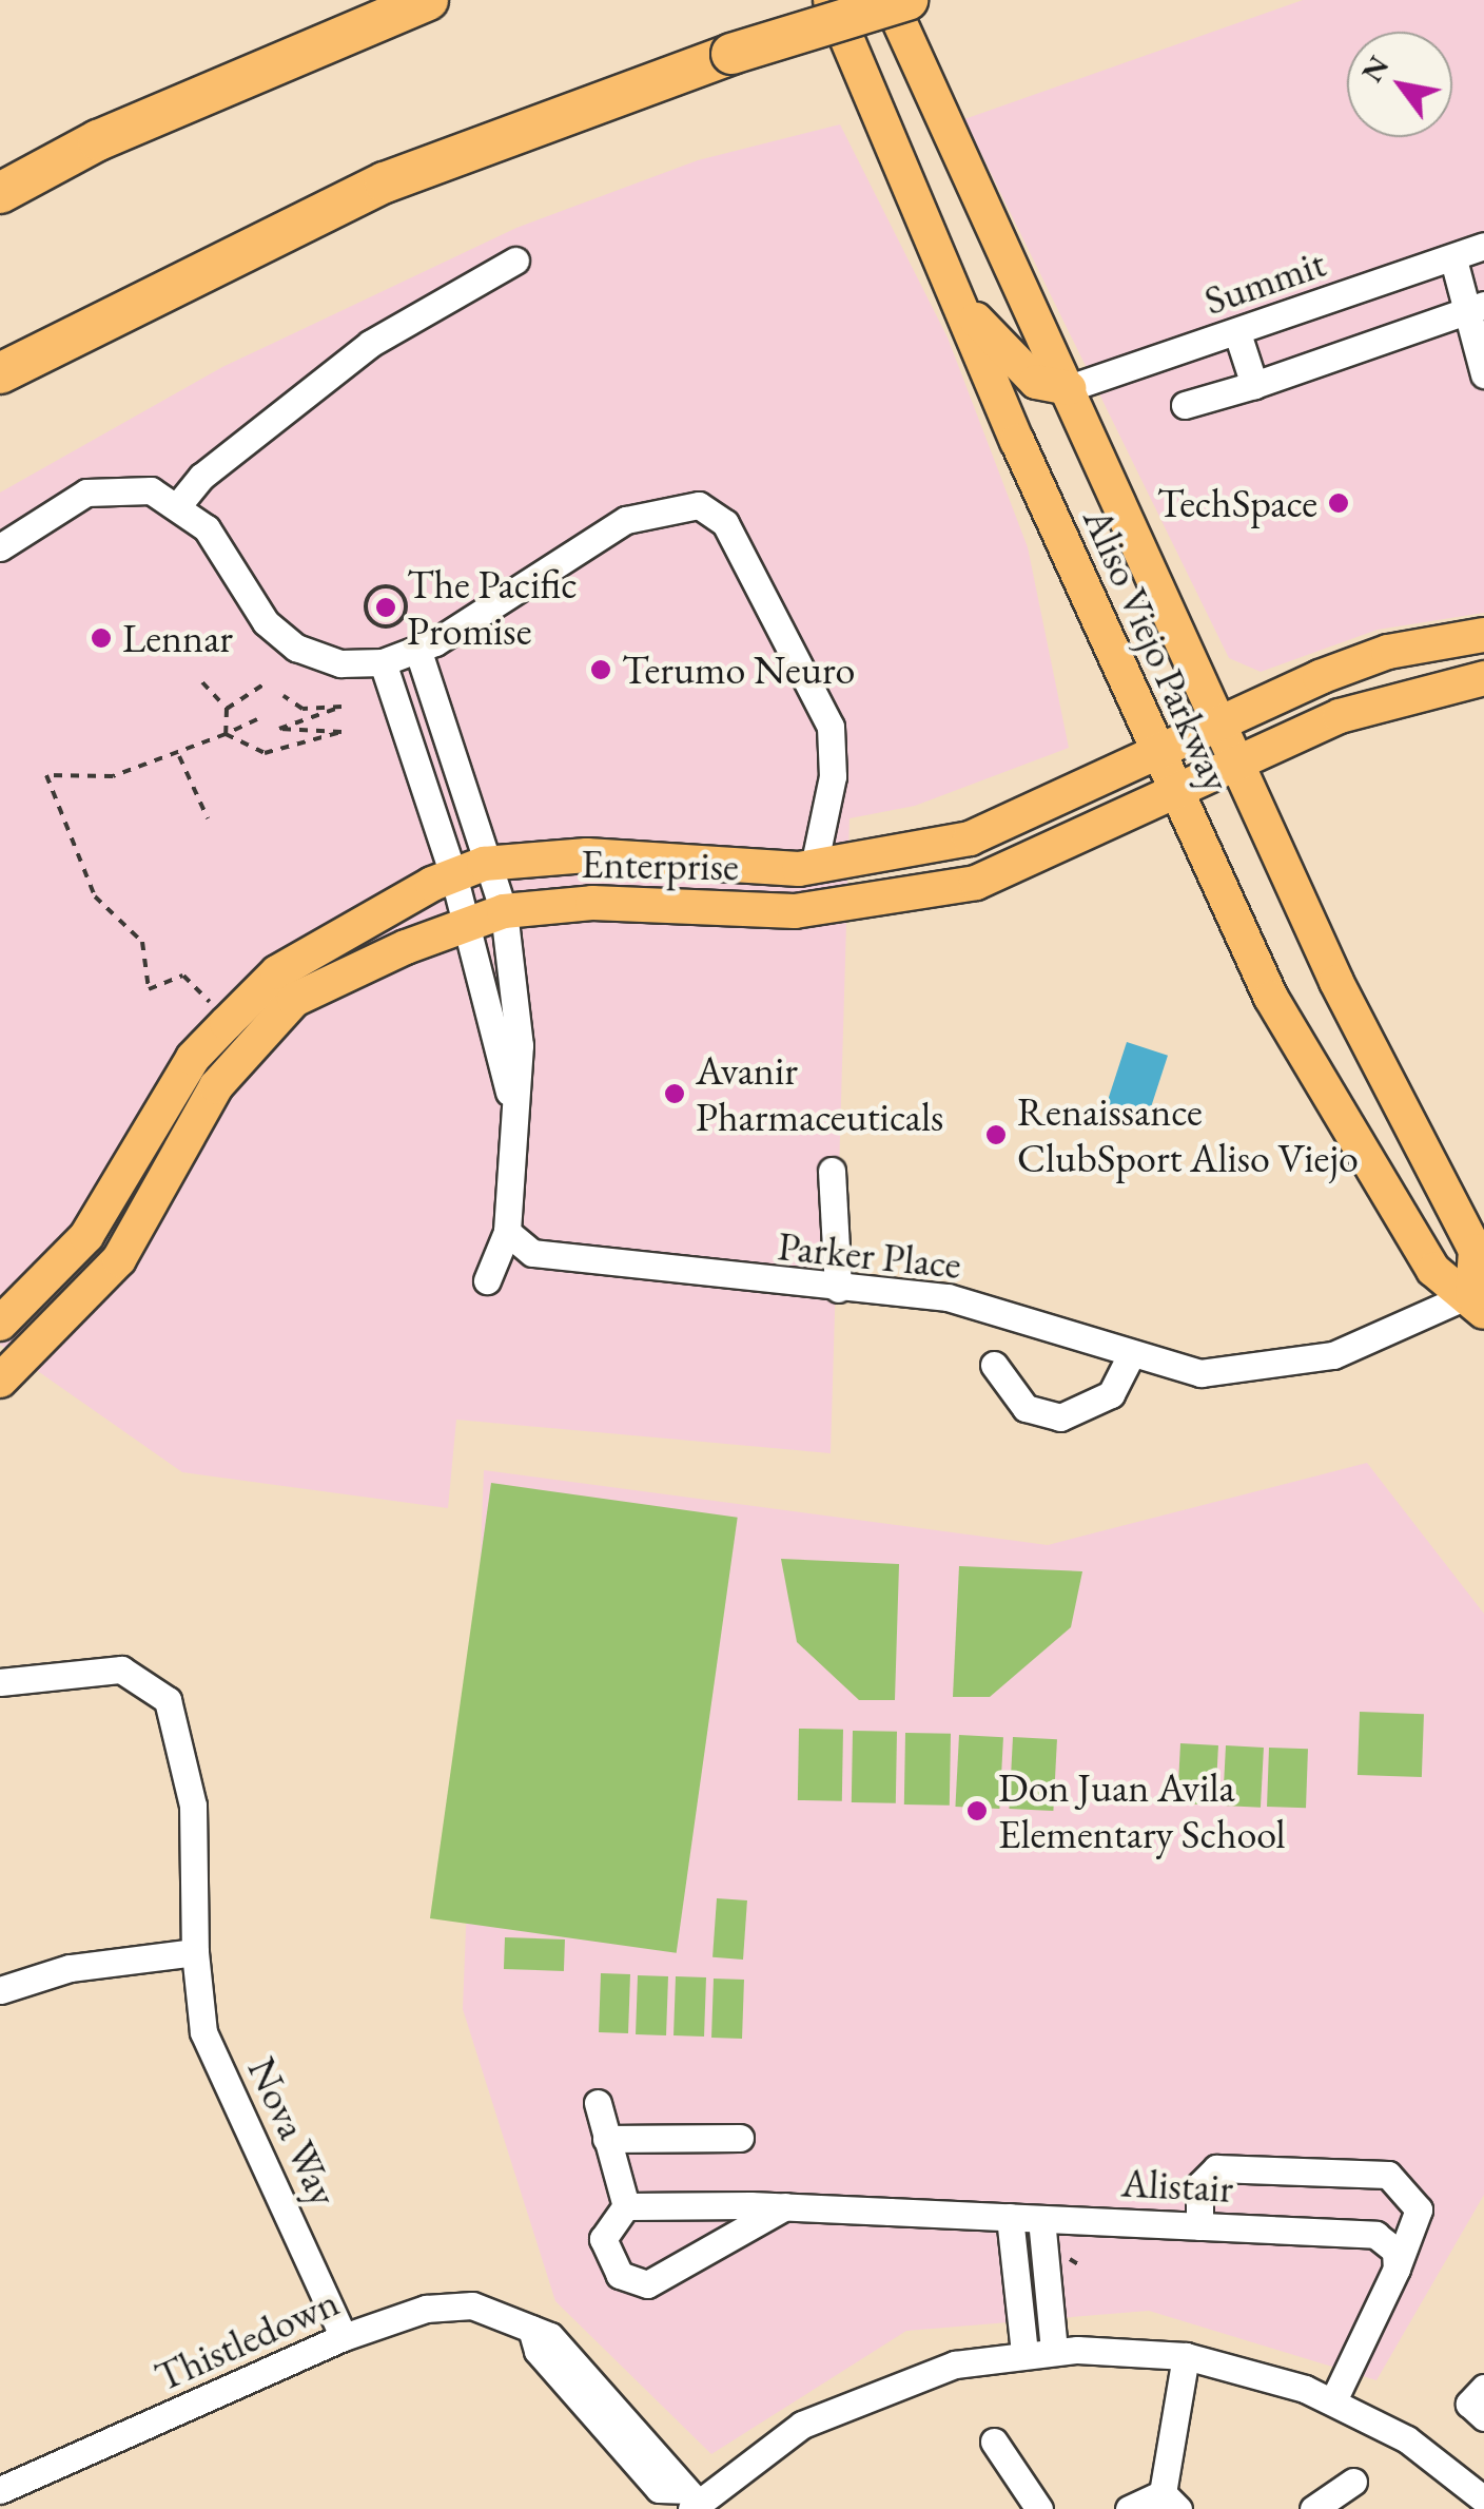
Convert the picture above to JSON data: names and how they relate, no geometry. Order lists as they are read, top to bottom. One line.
{"streets":{"main road":["Aliso Viejo Parkway","Enterprise"],"street":["Summit","Parker Place","Nova Way","Alistair","Thistledown"]},"crossings":[["Summit","Aliso Viejo Parkway"],["Aliso Viejo Parkway","Enterprise"],["Aliso Viejo Parkway","Parker Place"],["Nova Way","Thistledown"]],"places":["TechSpace","The Pacific Promise","Lennar","Terumo Neuro","Avanir Pharmaceuticals","Renaissance ClubSport Aliso Viejo","Don Juan Avila Elementary School"],"north":"top left"}
